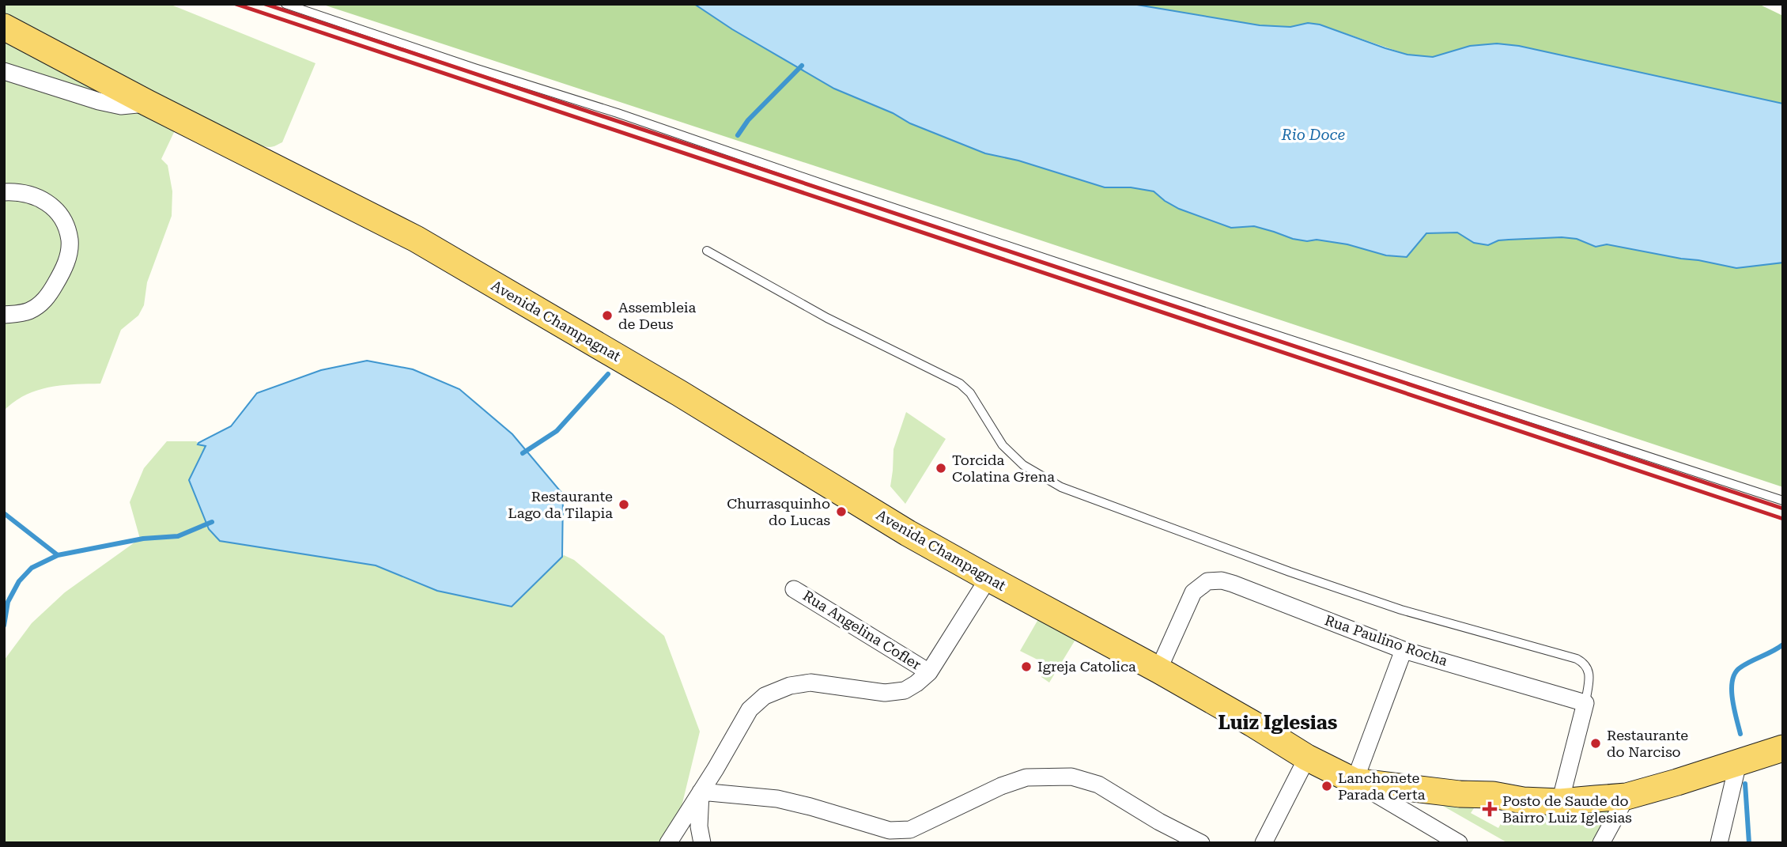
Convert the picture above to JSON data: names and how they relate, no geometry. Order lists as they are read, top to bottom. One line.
{"streets":{"main road":["Avenida Champagnat"],"street":["Rua Angelina Cofler","Rua Paulino Rocha"]},"crossings":[["Avenida Champagnat","Rua Paulino Rocha"]],"districts":["Luiz Iglesias"],"water":["Rio Doce"],"places":{"other":["Assembleia de Deus","Torcida Colatina Grena","Restaurante Lago da Tilapia","Churrasquinho do Lucas","Igreja Catolica","Restaurante do Narciso","Lanchonete Parada Certa"],"health":["Posto de Saude do Bairro Luiz Iglesias"]}}
